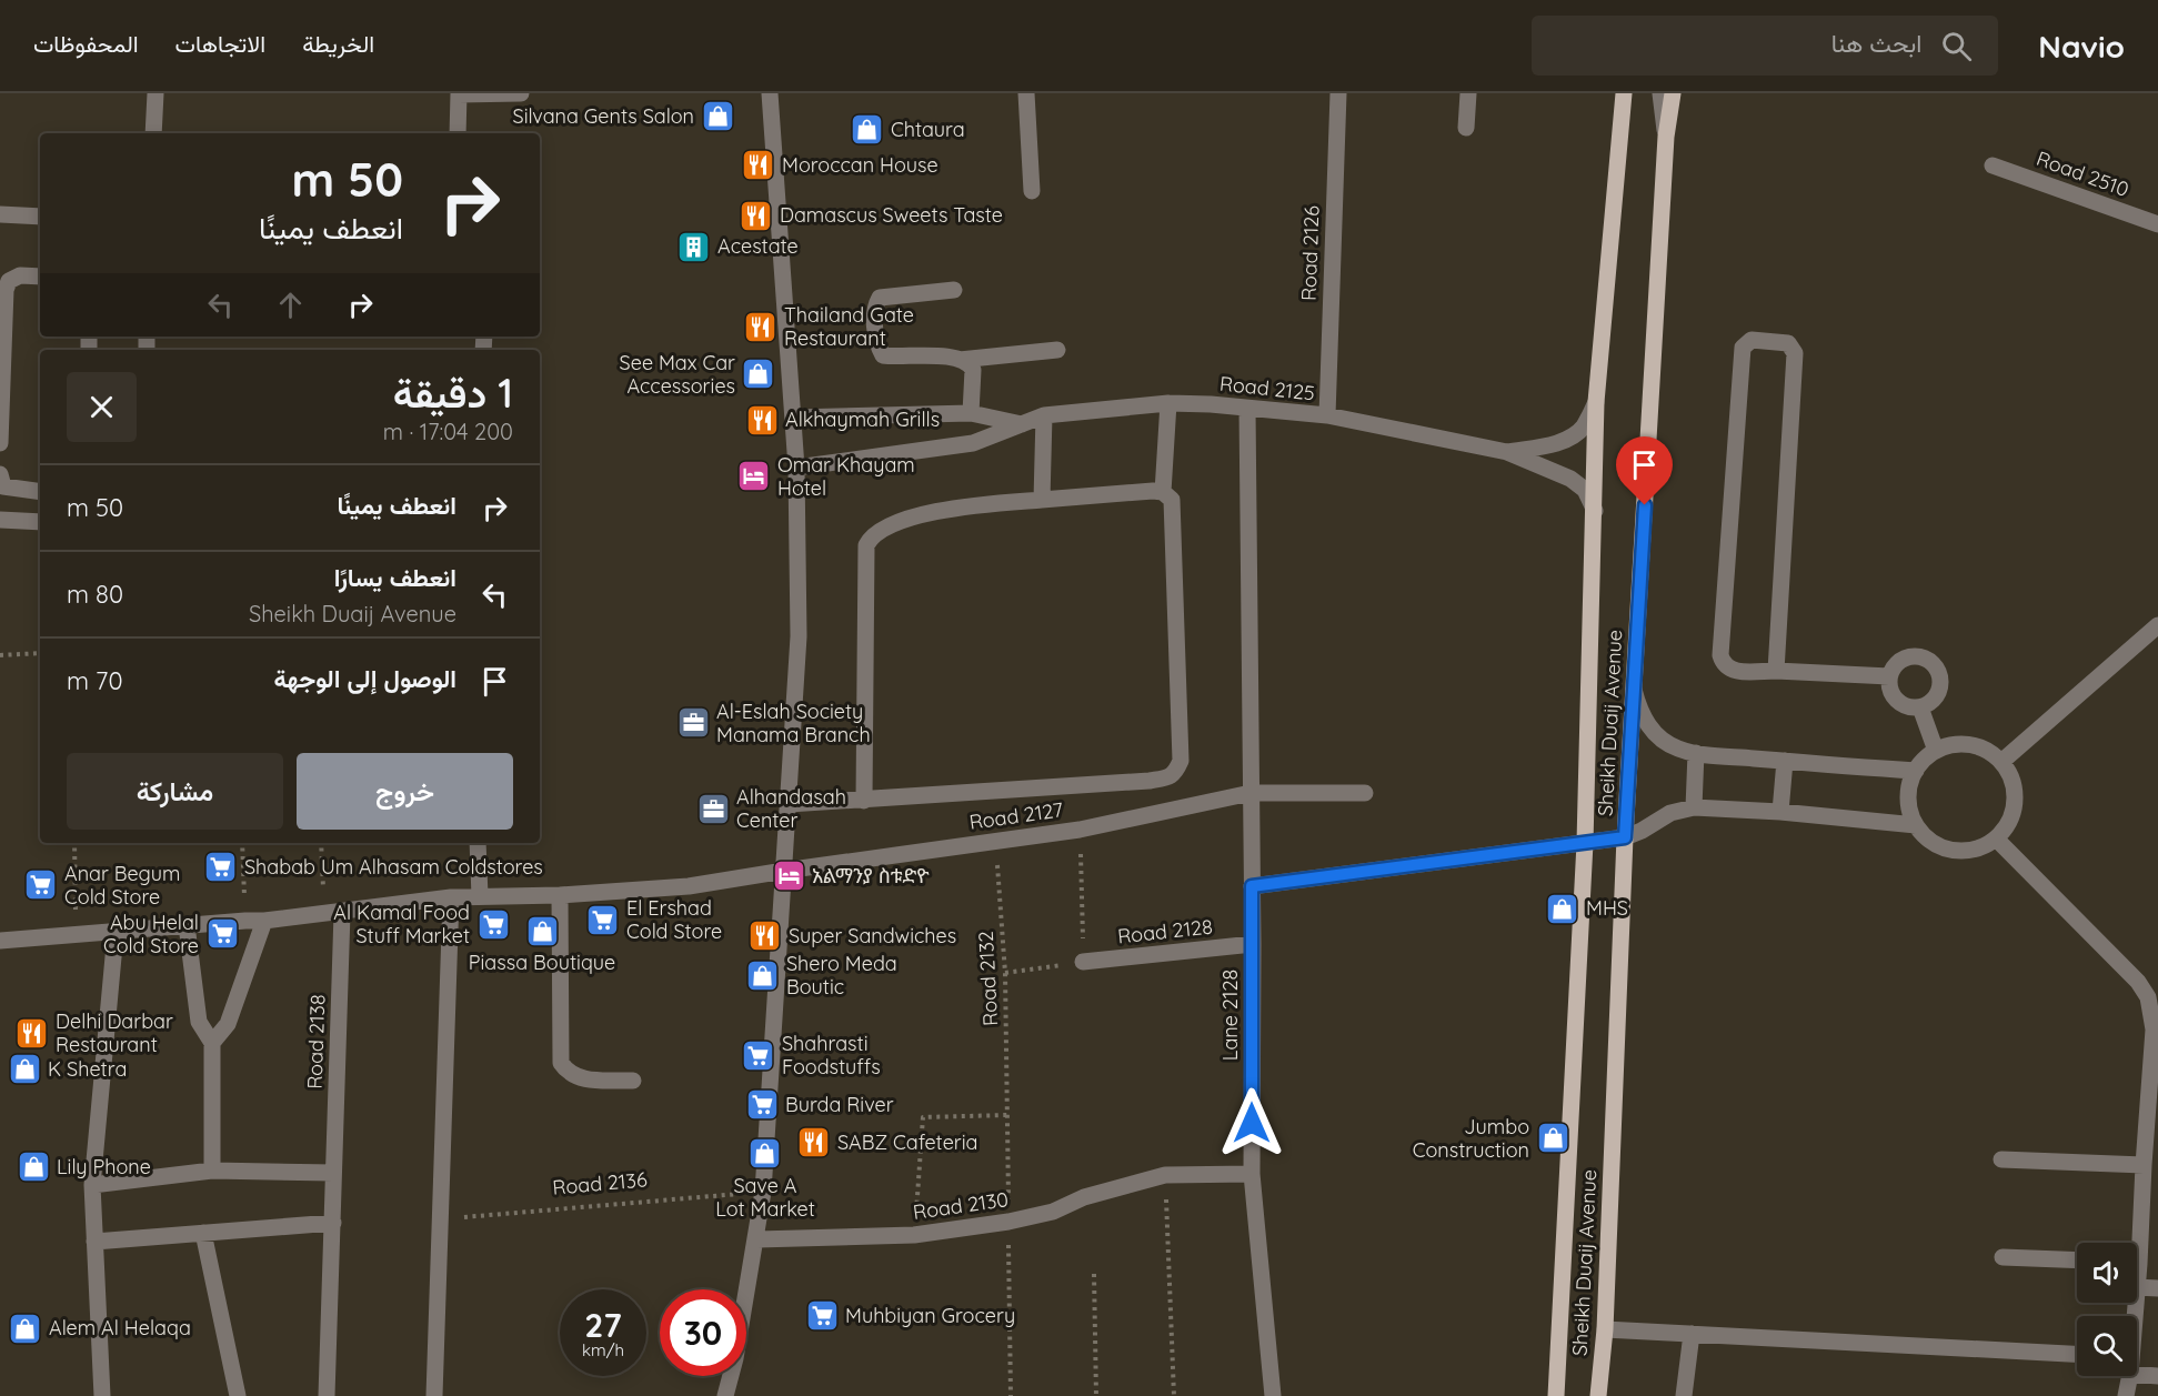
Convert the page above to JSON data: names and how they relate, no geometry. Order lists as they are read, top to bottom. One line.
{"streets":{"main road":["Sheikh Duaij Avenue"],"street":["Road 2510","Road 2126","Road 2125","Road 2127","Road 2128","Lane 2128","Road 2138","Road 2130"],"path":["Road 2132","Road 2136"]},"crossings":[["Road 2126","Road 2125"],["Road 2125","Sheikh Duaij Avenue"],["Road 2127","Road 2132"],["Road 2127","Lane 2128"],["Road 2127","Road 2138"],["Road 2128","Lane 2128"],["Road 2132","Road 2130"],["Lane 2128","Road 2130"]],"places":{"shop":["Silvana Gents Salon","Chtaura","See Max Car Accessories","MHS","Piassa Boutique","Shero Meda Boutic","K Shetra","Jumbo Construction","Save A Lot Market","Lily Phone","Alem Al Helaqa"],"restaurant":["Moroccan House","Damascus Sweets Taste","Thailand Gate Restaurant","Alkhaymah Grills","Super Sandwiches","Delhi Darbar Restaurant","SABZ Cafeteria"],"building":["Acestate"],"hotel":["Omar Khayam Hotel","አልማንያ ስቱድዮ"],"office":["Al-Eslah Society Manama Branch","Alhandasah Center"],"supermarket":["Shabab Um Alhasam Coldstores","Anar Begum Cold Store","El Ershad Cold Store","Al Kamal Food Stuff Market","Abu Helal Cold Store","Shahrasti Foodstuffs","Burda River","Muhbiyan Grocery"]},"page":{"header":"Navio","search":"ابحث هنا","nav":["الخريطة","الاتجاهات","المحفوظات"],"turn":["50 m","انعطف يمينًا"],"heading":["1 دقيقة","200 m · 17:04"],"list":[{"name":"انعطف يمينًا","value":"50 m"},{"name":"انعطف يسارًا","note":"Sheikh Duaij Avenue","value":"80 m"},{"name":"الوصول إلى الوجهة","value":"70 m"}],"buttons":["خروج","مشاركة"],"speed":"27 km/h","limit":"30"}}
